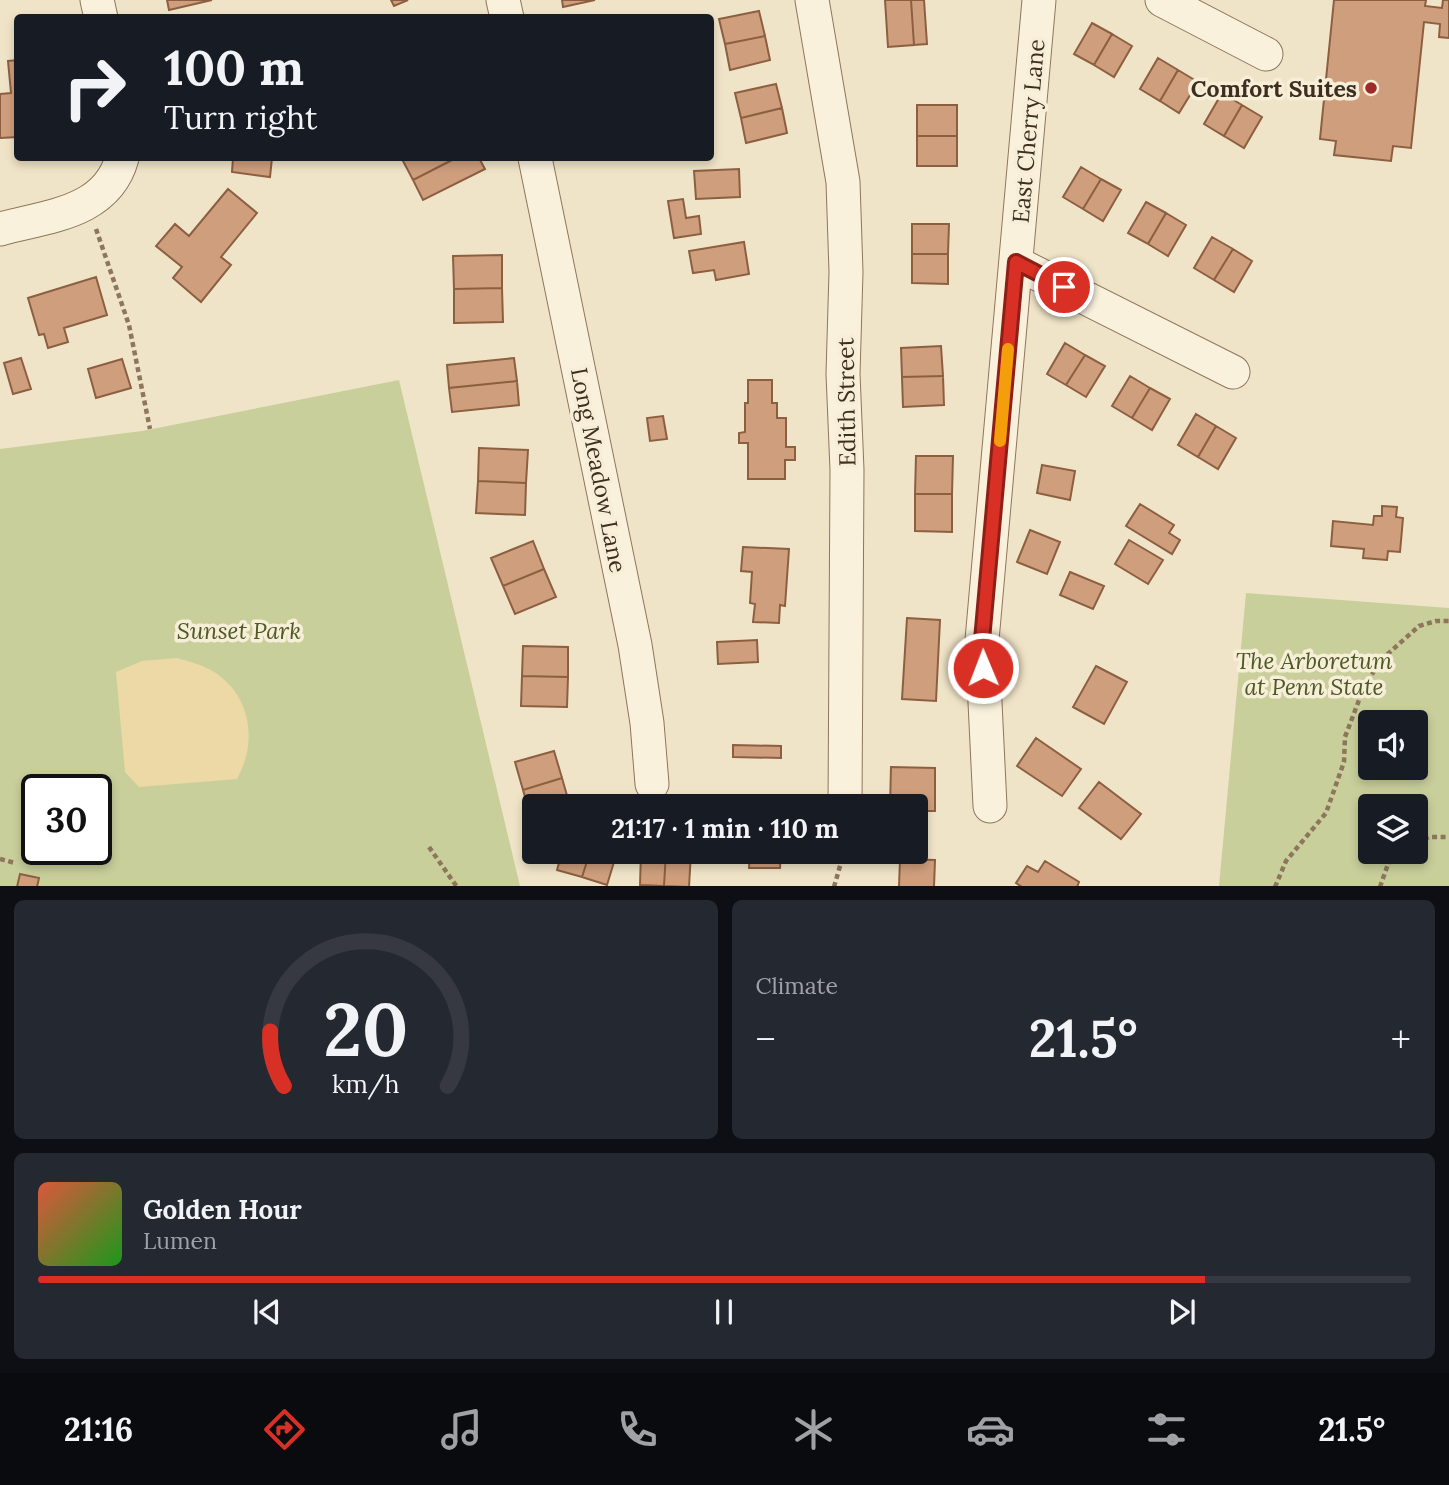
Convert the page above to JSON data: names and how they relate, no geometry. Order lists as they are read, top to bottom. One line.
{"streets":{"street":["East Cherry Lane","Edith Street","Long Meadow Lane"]},"parks":["Sunset Park","The Arboretum at Penn State"],"places":["Comfort Suites"],"page":{"turn":["100 m","Turn right"],"limit":"30","trip":"21:17 · 1 min · 110 m","tile":"Climate","heat":["−","21.5°","+"],"song":["Golden Hour","Lumen"],"tabs":["21:16","21.5°"],"gauge":["20","km/h"]}}
